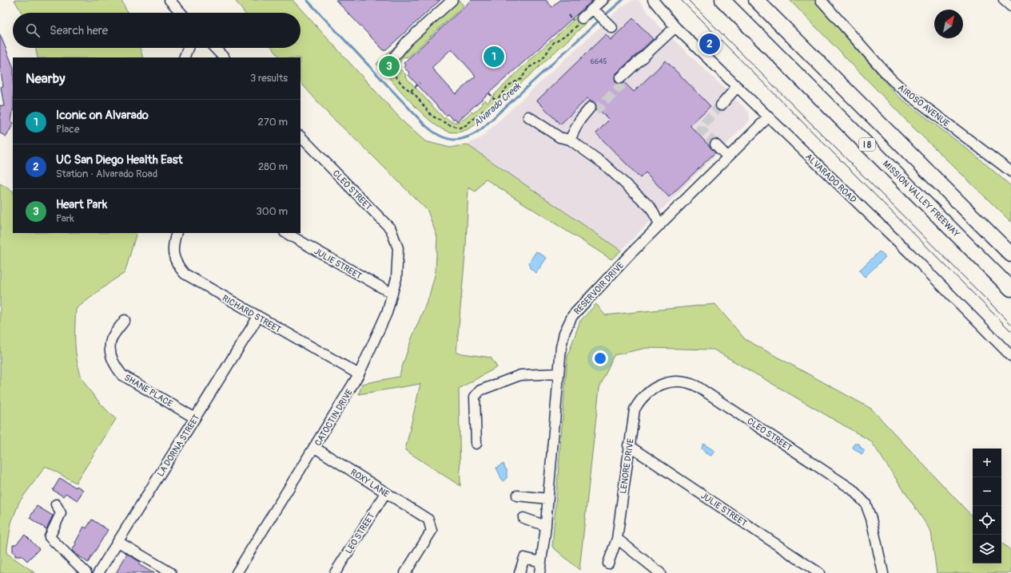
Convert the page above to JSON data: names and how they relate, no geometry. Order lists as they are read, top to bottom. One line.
{"streets":{"highway":["I 8","MISSION VALLEY FREEWAY"],"street":["AIROSO AVENUE","ALVARADO ROAD","CLEO STREET","JULIE STREET","RESERVOIR DRIVE","RICHARD STREET","SHANE PLACE","CATOCTIN DRIVE","LA DORNA STREET","LENORE DRIVE","ROXY LANE","LEO STREET"]},"crossings":[["ALVARADO ROAD","RESERVOIR DRIVE"],["CLEO STREET","CATOCTIN DRIVE"],["CLEO STREET","LENORE DRIVE"],["JULIE STREET","CATOCTIN DRIVE"],["JULIE STREET","LENORE DRIVE"],["RICHARD STREET","CATOCTIN DRIVE"],["RICHARD STREET","LA DORNA STREET"],["SHANE PLACE","LA DORNA STREET"],["CATOCTIN DRIVE","ROXY LANE"],["ROXY LANE","LEO STREET"]],"water":["Alvarado Creek"],"house_numbers":["6645"],"north":"top right","page":{"search":"Search here","pins":["2","1","3"],"heading":["Nearby","3 results"],"list":[{"mark":"1","name":"Iconic on Alvarado","note":"Place","value":"270 m"},{"mark":"2","name":"UC San Diego Health East","note":"Station · Alvarado Road","value":"280 m"},{"mark":"3","name":"Heart Park","note":"Park","value":"300 m"}],"map_buttons":["+","−"]}}
